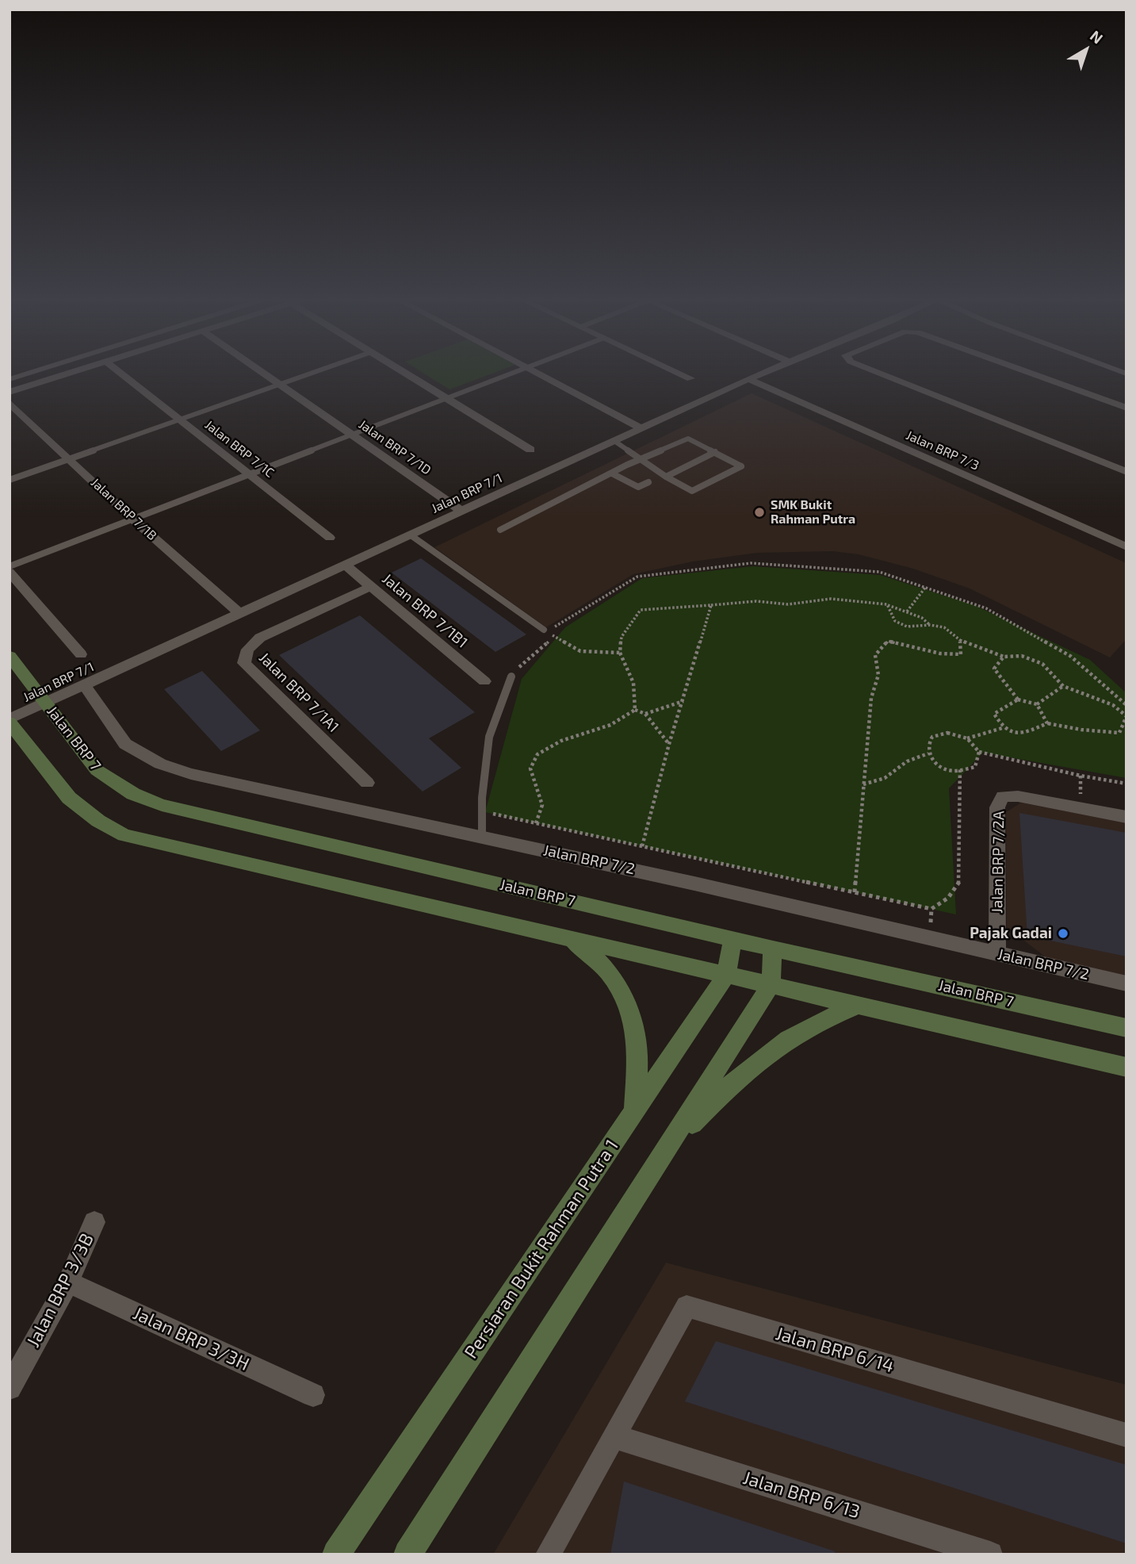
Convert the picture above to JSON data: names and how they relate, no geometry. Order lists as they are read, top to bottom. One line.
{"streets":{"main road":["Jalan BRP 7","Persiaran Bukit Rahman Putra 1"],"street":["Jalan BRP 7/1D","Jalan BRP 7/1C","Jalan BRP 7/3","Jalan BRP 7/1","Jalan BRP 7/1B","Jalan BRP 7/1B1","Jalan BRP 7/1A1","Jalan BRP 7/2","Jalan BRP 7/2A","Jalan BRP 3/3B","Jalan BRP 3/3H","Jalan BRP 6/14","Jalan BRP 6/13"]},"crossings":[["Jalan BRP 7/1D","Jalan BRP 7/1"],["Jalan BRP 7/3","Jalan BRP 7/1"],["Jalan BRP 7/1","Jalan BRP 7/1B"],["Jalan BRP 7/1","Jalan BRP 7/1B1"],["Jalan BRP 7/1","Jalan BRP 7"],["Jalan BRP 7/1","Jalan BRP 7/2"],["Jalan BRP 7/1B1","Jalan BRP 7/1A1"],["Jalan BRP 7","Persiaran Bukit Rahman Putra 1"],["Jalan BRP 7/2","Jalan BRP 7/2A"],["Jalan BRP 3/3B","Jalan BRP 3/3H"],["Jalan BRP 6/14","Jalan BRP 6/13"]],"places":["SMK Bukit Rahman Putra","Pajak Gadai"],"north":"top right"}
